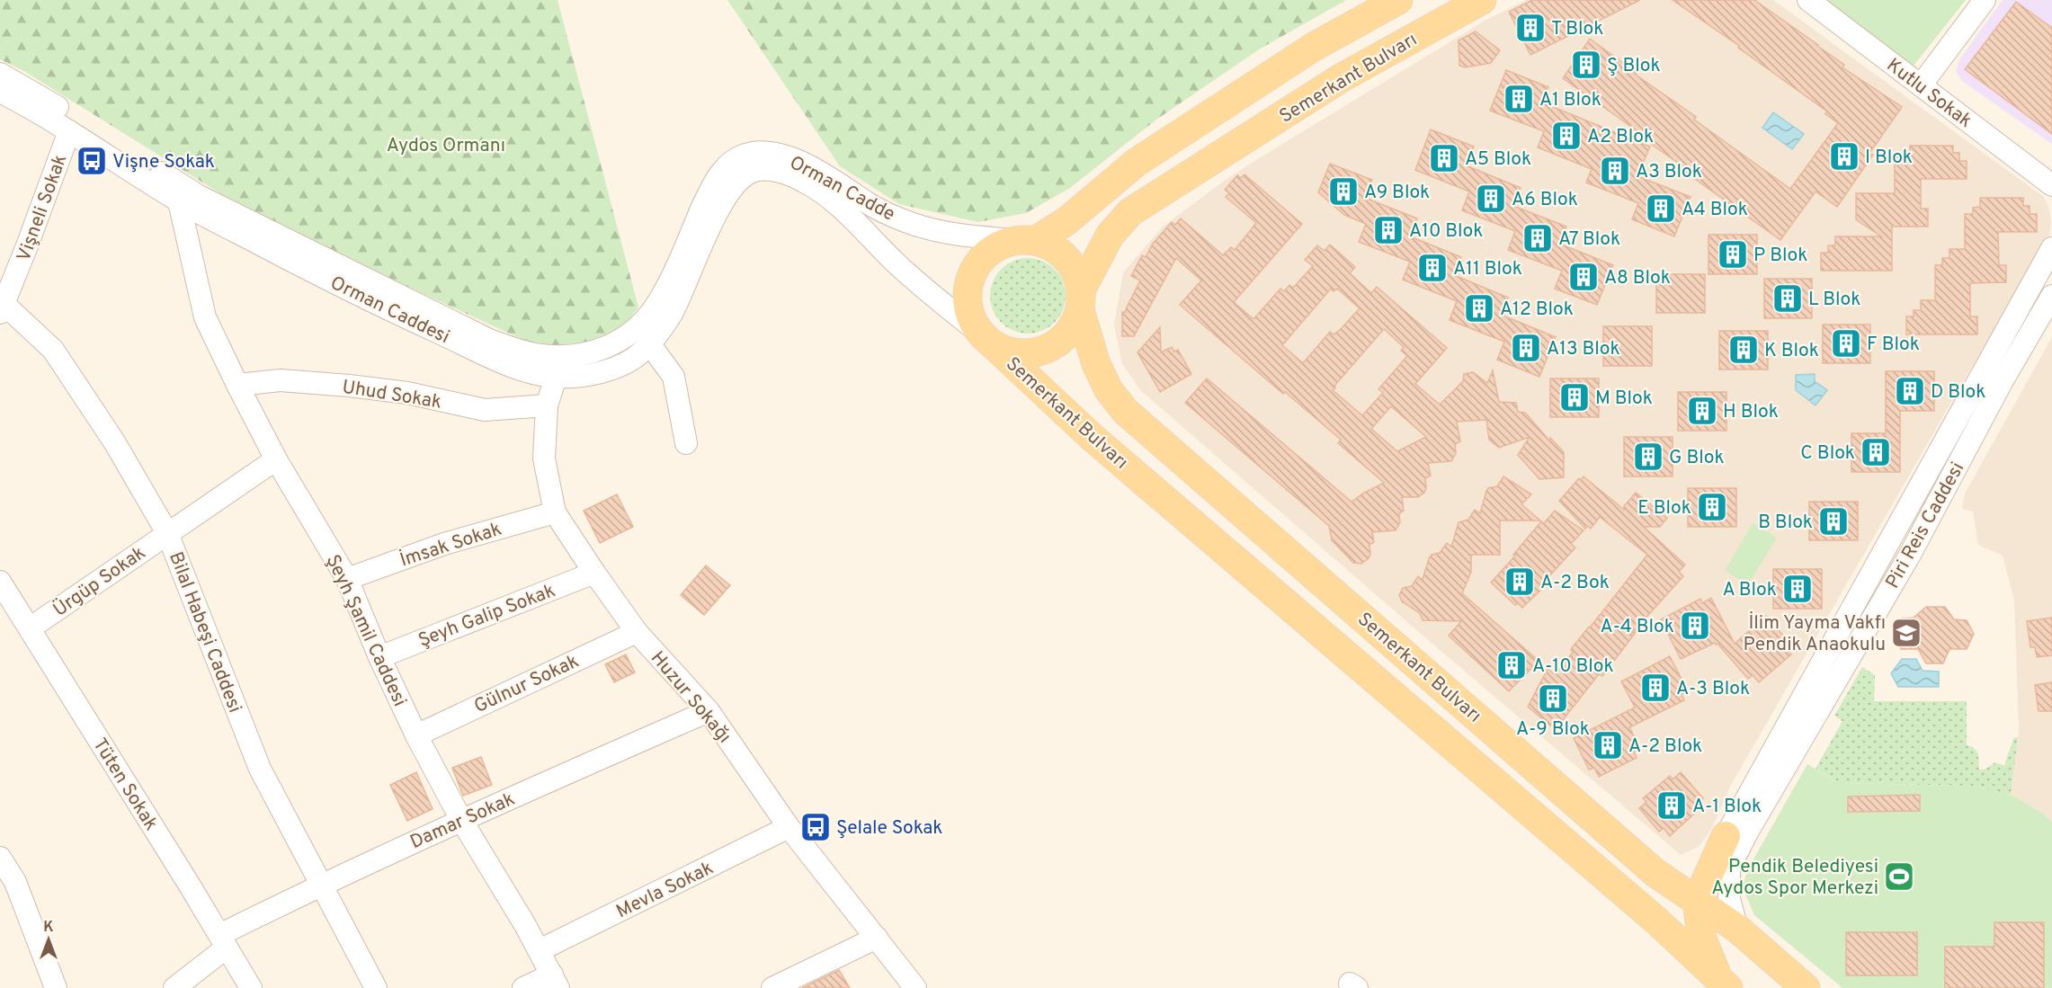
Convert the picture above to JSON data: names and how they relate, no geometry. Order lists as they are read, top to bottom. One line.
{"streets":{"main road":["Semerkant Bulvarı"],"street":["Kutlu Sokak","Orman Cadde","Vişneli Sokak","Orman Caddesi","Uhud Sokak","Piri Reis Caddesi","İmsak Sokak","Ürgüp Sokak","Şeyh Galip Sokak","Şeyh Şamil Caddesi","Bilal Habeşi Caddesi","Gülnur Sokak","Huzur Sokağı","Tüten Sokak","Damar Sokak","Mevla Sokak"]},"crossings":[["Semerkant Bulvarı","Orman Cadde"],["Semerkant Bulvarı","Piri Reis Caddesi"],["Orman Cadde","Orman Caddesi"],["Vişneli Sokak","Orman Caddesi"],["Vişneli Sokak","Bilal Habeşi Caddesi"],["Orman Caddesi","Şeyh Şamil Caddesi"],["Orman Caddesi","Huzur Sokağı"],["Uhud Sokak","Şeyh Şamil Caddesi"],["Uhud Sokak","Huzur Sokağı"],["İmsak Sokak","Şeyh Şamil Caddesi"],["İmsak Sokak","Huzur Sokağı"],["Ürgüp Sokak","Şeyh Şamil Caddesi"],["Ürgüp Sokak","Bilal Habeşi Caddesi"],["Ürgüp Sokak","Tüten Sokak"],["Şeyh Galip Sokak","Şeyh Şamil Caddesi"],["Şeyh Galip Sokak","Huzur Sokağı"],["Şeyh Şamil Caddesi","Gülnur Sokak"],["Şeyh Şamil Caddesi","Damar Sokak"],["Şeyh Şamil Caddesi","Mevla Sokak"],["Bilal Habeşi Caddesi","Damar Sokak"],["Gülnur Sokak","Huzur Sokağı"],["Huzur Sokağı","Damar Sokak"],["Huzur Sokağı","Mevla Sokak"],["Tüten Sokak","Damar Sokak"]],"parks":["Aydos Ormanı"],"places":{"building":["T Blok","Ş Blok","A1 Blok","A2 Blok","I Blok","A5 Blok","A3 Blok","A9 Blok","A6 Blok","A4 Blok","A10 Blok","A7 Blok","P Blok","A11 Blok","A8 Blok","L Blok","A12 Blok","F Blok","A13 Blok","K Blok","D Blok","M Blok","H Blok","C Blok","G Blok","E Blok","B Blok","A-2 Bok","A Blok","A-4 Blok","A-10 Blok","A-3 Blok","A-9 Blok","A-2 Blok","A-1 Blok"],"bus stop":["Vişne Sokak","Şelale Sokak"],"school or university":["İlim Yayma Vakfı Pendik Anaokulu"],"sports":["Pendik Belediyesi Aydos Spor Merkezi"]},"north":"top"}
